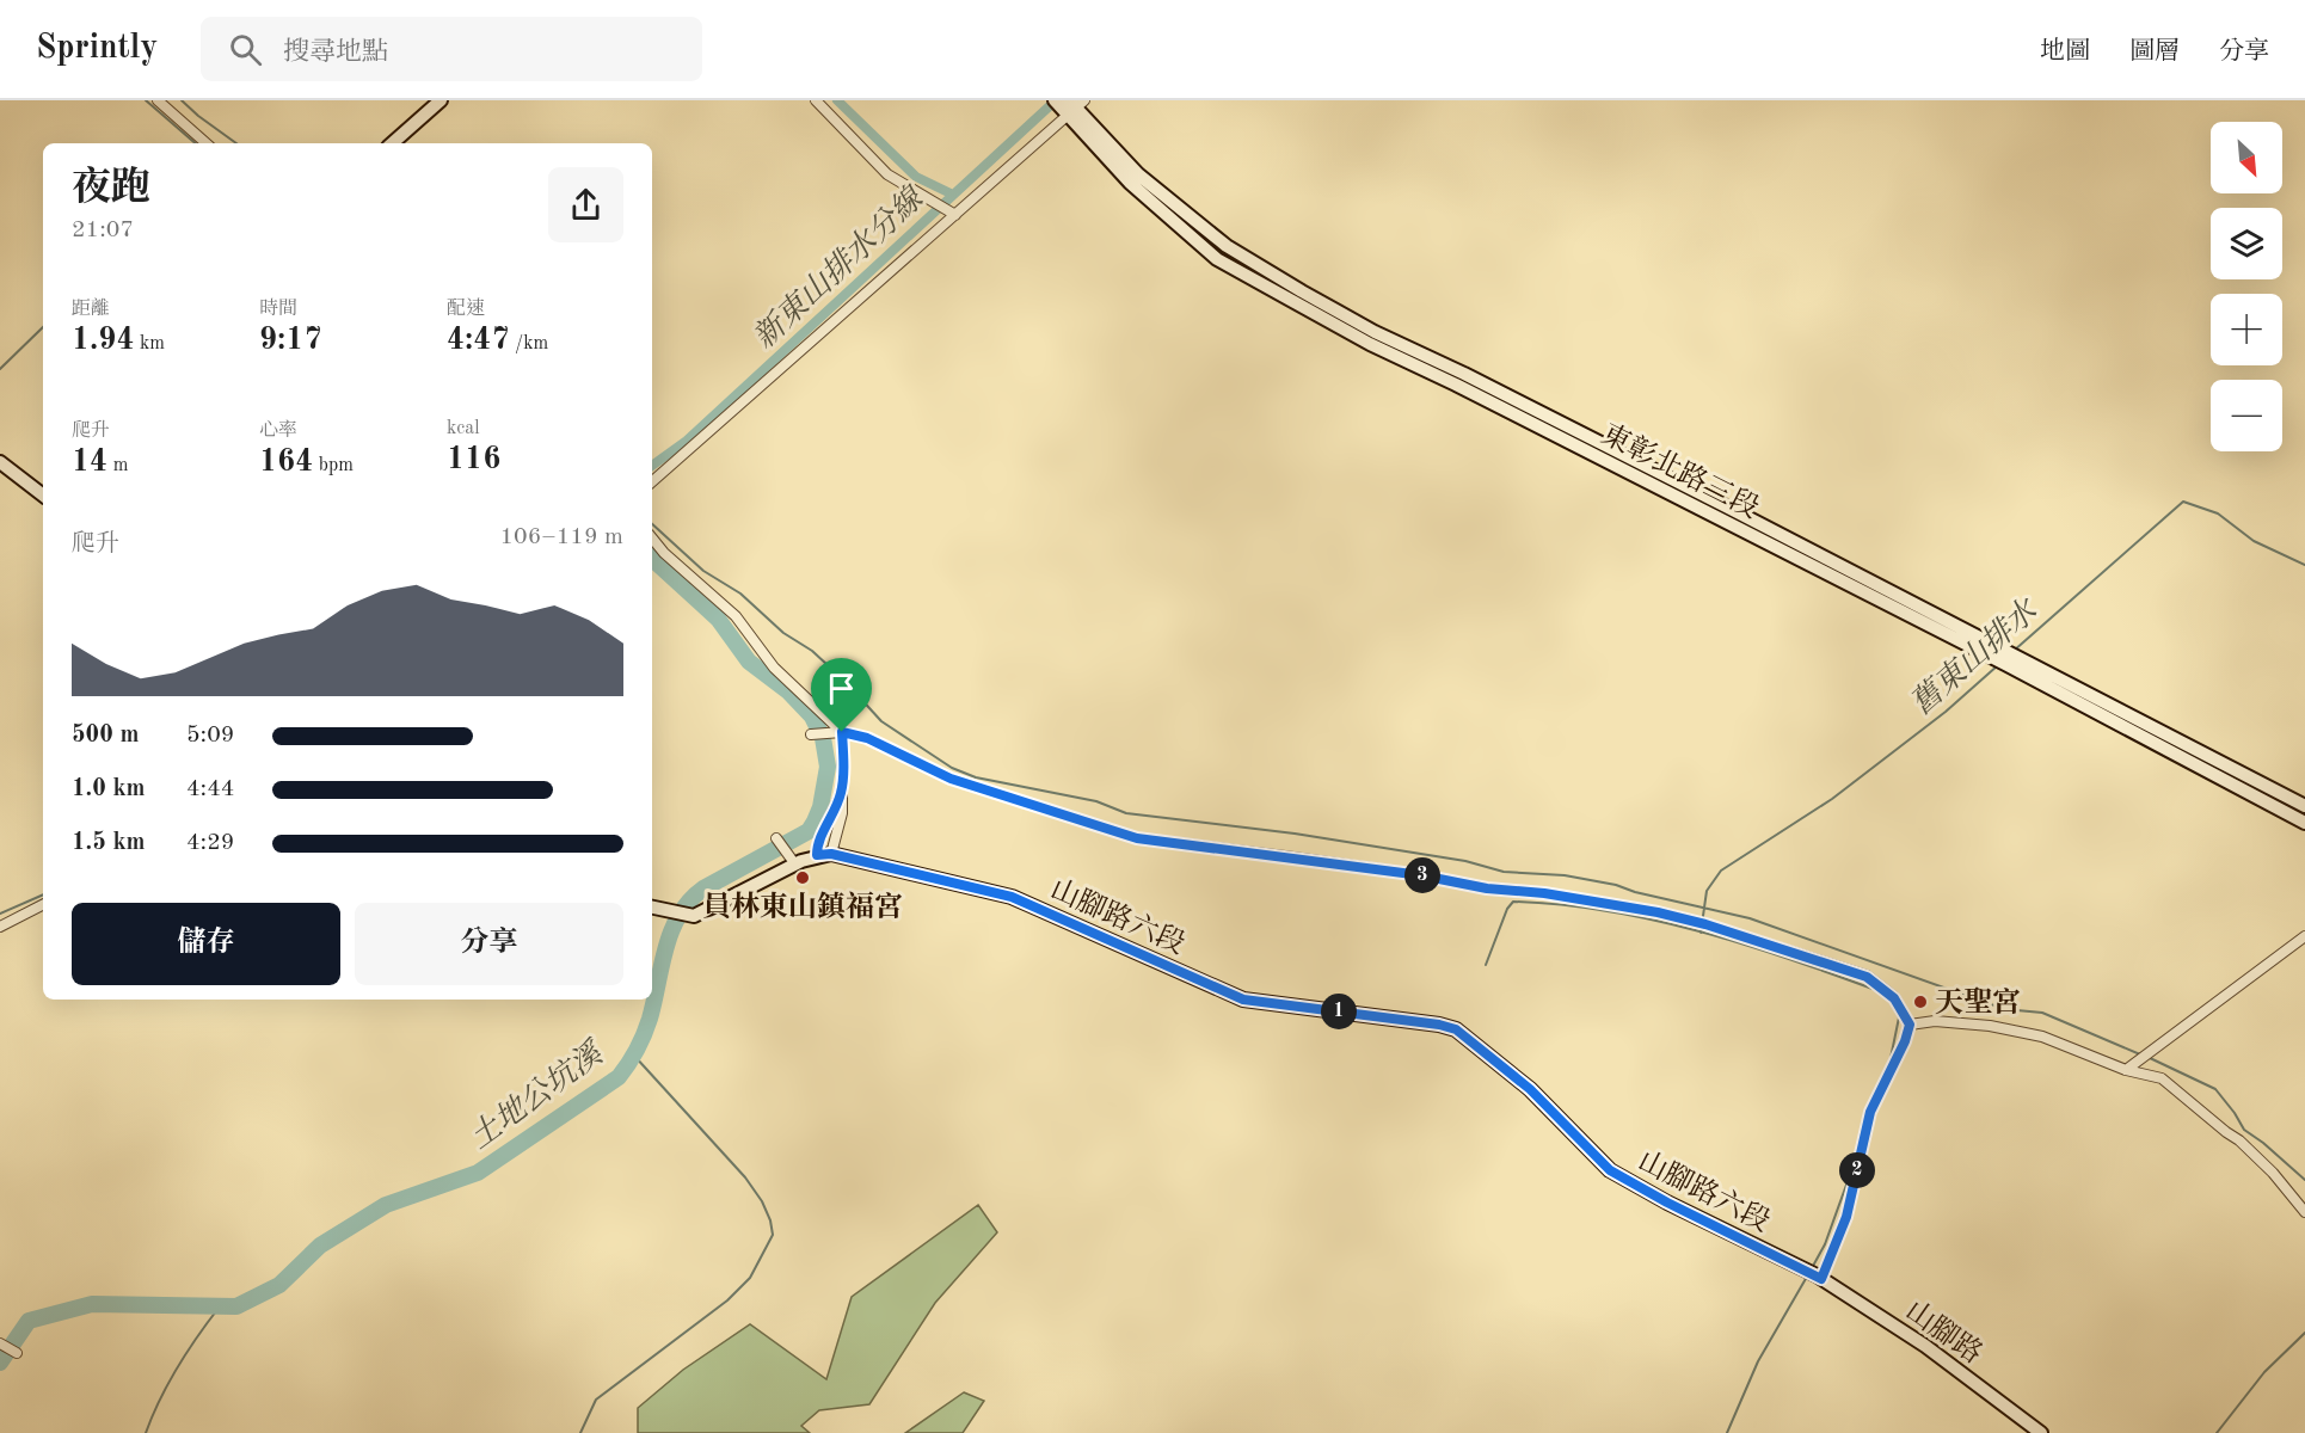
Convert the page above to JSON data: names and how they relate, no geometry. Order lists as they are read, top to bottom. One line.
{"streets":{"street":["東彰北路三段","山腳路六段","山腳路"]},"crossings":[["山腳路六段","山腳路"]],"water":["新東山排水分線","舊東山排水","土地公坑溪"],"places":["員林東山鎮福宮","天聖宮"],"north":"bottom right","page":{"header":"Sprintly","search":"搜尋地點","nav":["地圖","圖層","分享"],"map_buttons":["+","−"],"heading":["夜跑","21:07"],"stats":[["距離","1.94 km"],["時間","9:17"],["配速","4:47 /km"],["爬升","14 m"],["心率","164 bpm"],["kcal","116"]],"chart":["爬升","106–119 m"],"list":[{"name":"500 m","note":"5:09"},{"name":"1.0 km","note":"4:44"},{"name":"1.5 km","note":"4:29"}],"pins":["3","1","2"],"buttons":["儲存","分享"]}}
